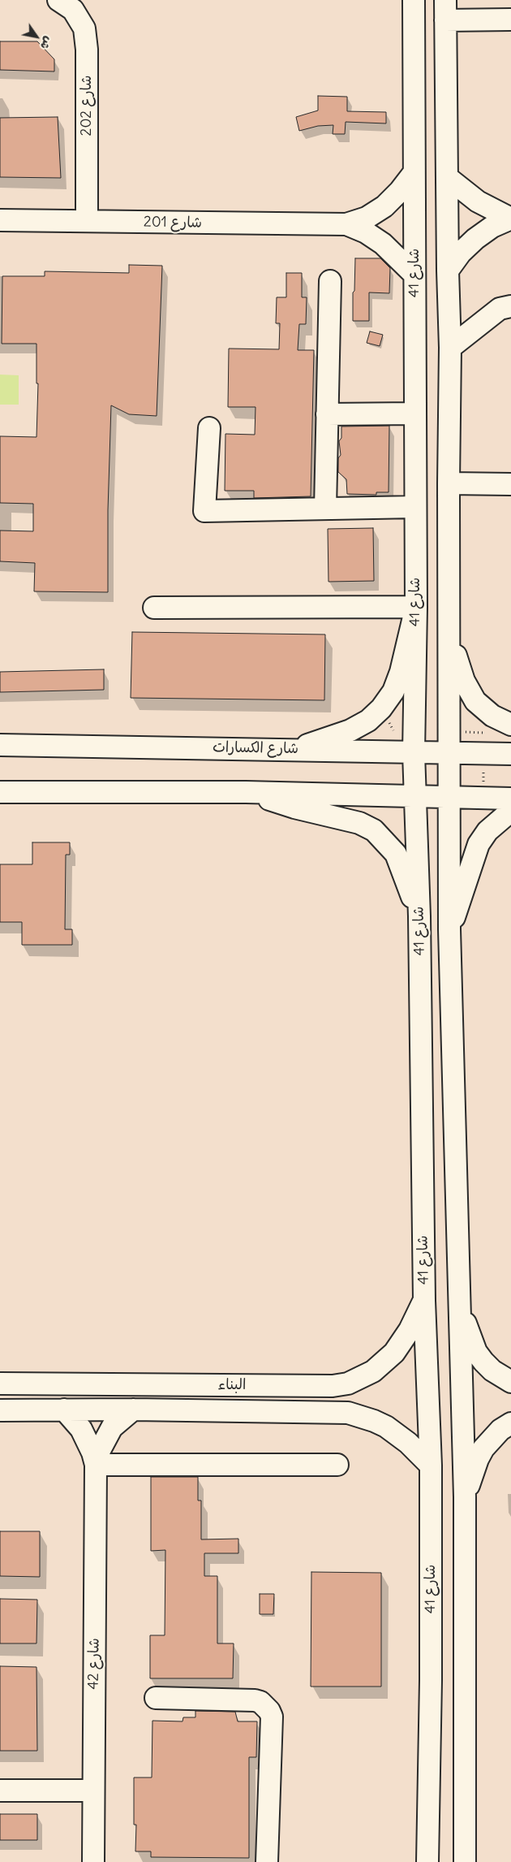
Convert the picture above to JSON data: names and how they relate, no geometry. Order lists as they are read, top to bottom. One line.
{"streets":{"street":["شارع 202","شارع 201","شارع 41","شارع الكسارات","البناء","شارع 42"]},"crossings":[["شارع 202","شارع 201"],["شارع 201","شارع 41"],["شارع 41","شارع الكسارات"],["شارع 41","البناء"],["البناء","شارع 42"]],"north":"bottom right"}
